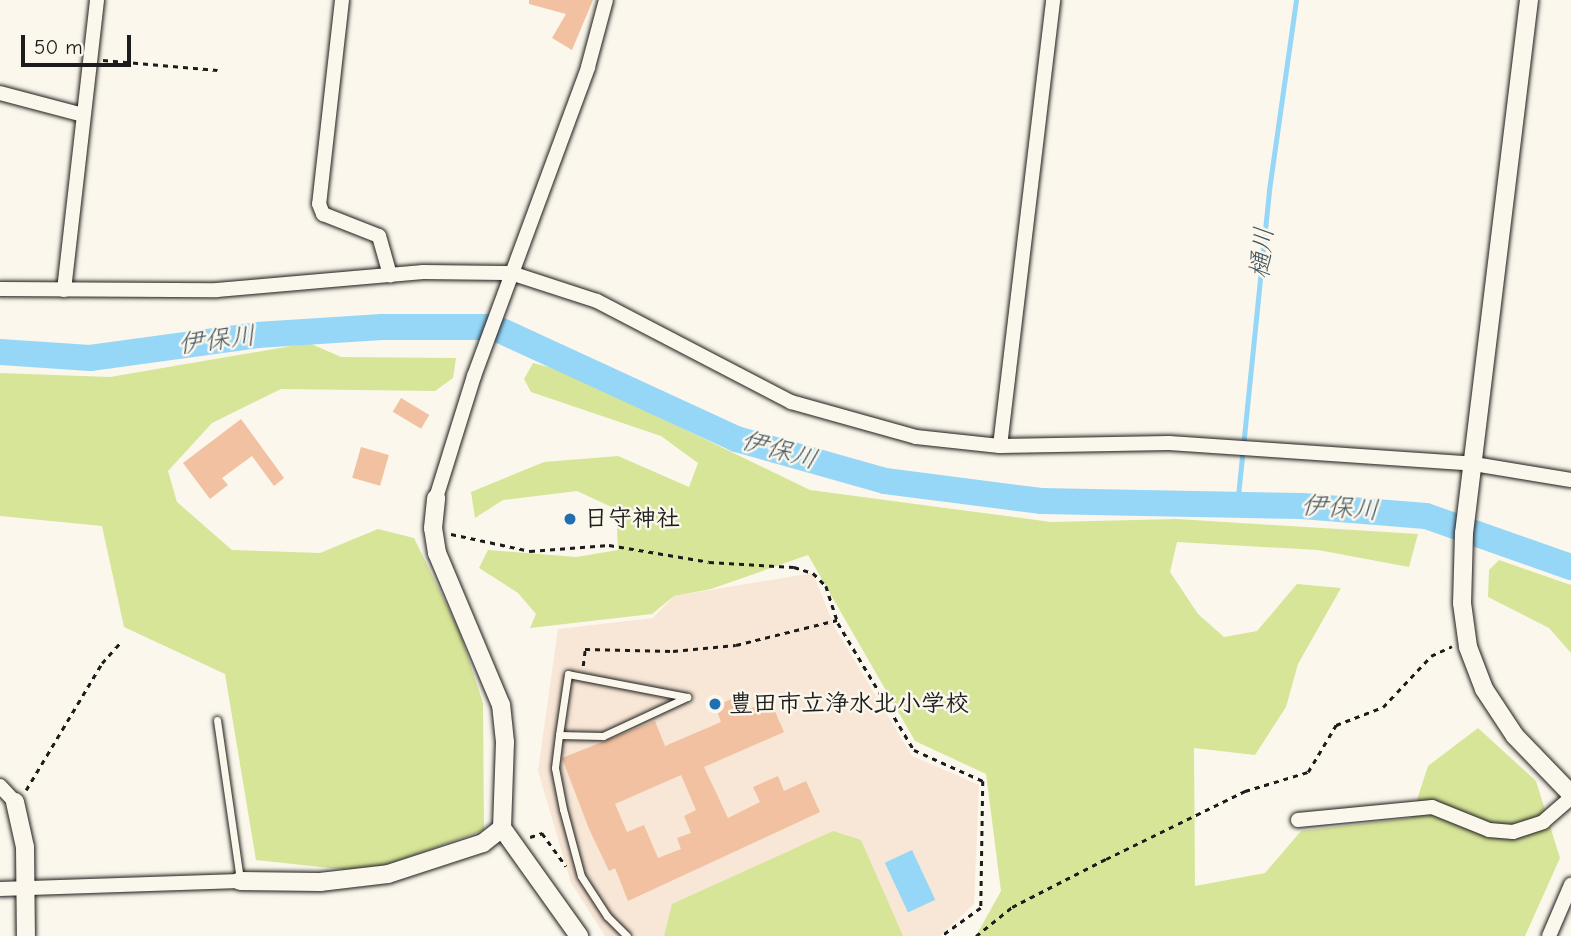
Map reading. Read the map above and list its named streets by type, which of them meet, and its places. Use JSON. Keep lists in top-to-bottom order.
{
  "water": ["樋川", "伊保川"],
  "places": ["日守神社", "豊田市立浄水北小学校"],
  "scale_bar": "50 m"
}
